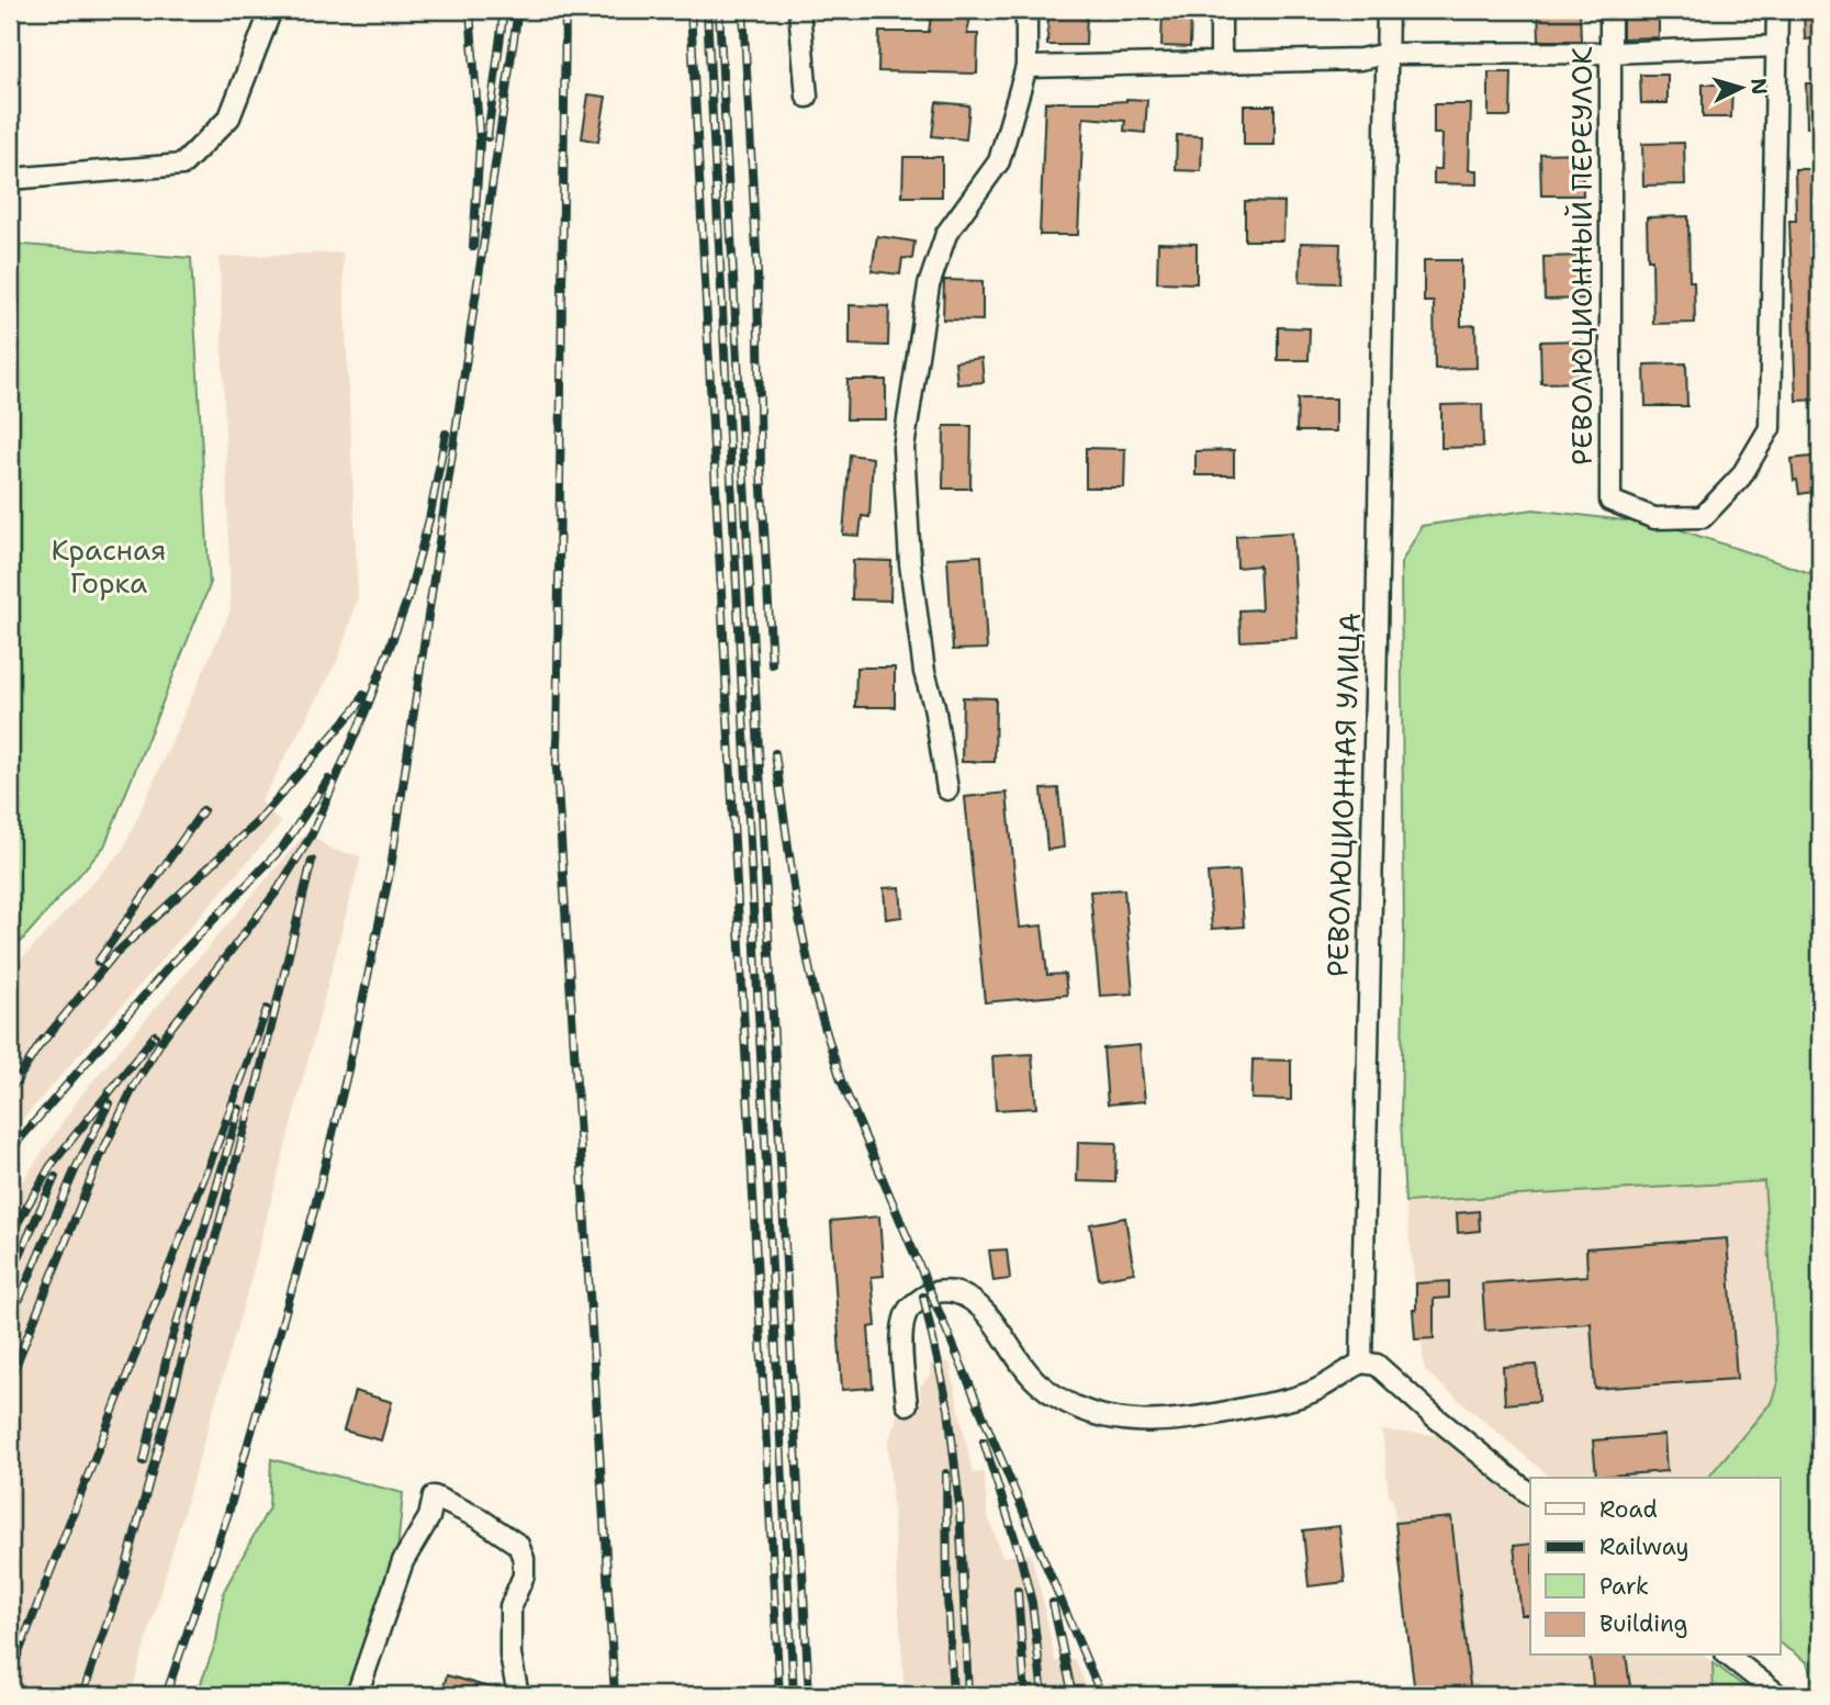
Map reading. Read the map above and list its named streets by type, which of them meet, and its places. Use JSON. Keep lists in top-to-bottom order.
{
  "streets": {
    "street": ["РЕВОЛЮЦИОННЫЙ ПЕРЕУЛОК", "РЕВОЛЮЦИОННАЯ УЛИЦА"]
  },
  "parks": ["Красная Горка"],
  "legend": [
    "Road",
    "Railway",
    "Park",
    "Building"
  ],
  "north": "right"
}
